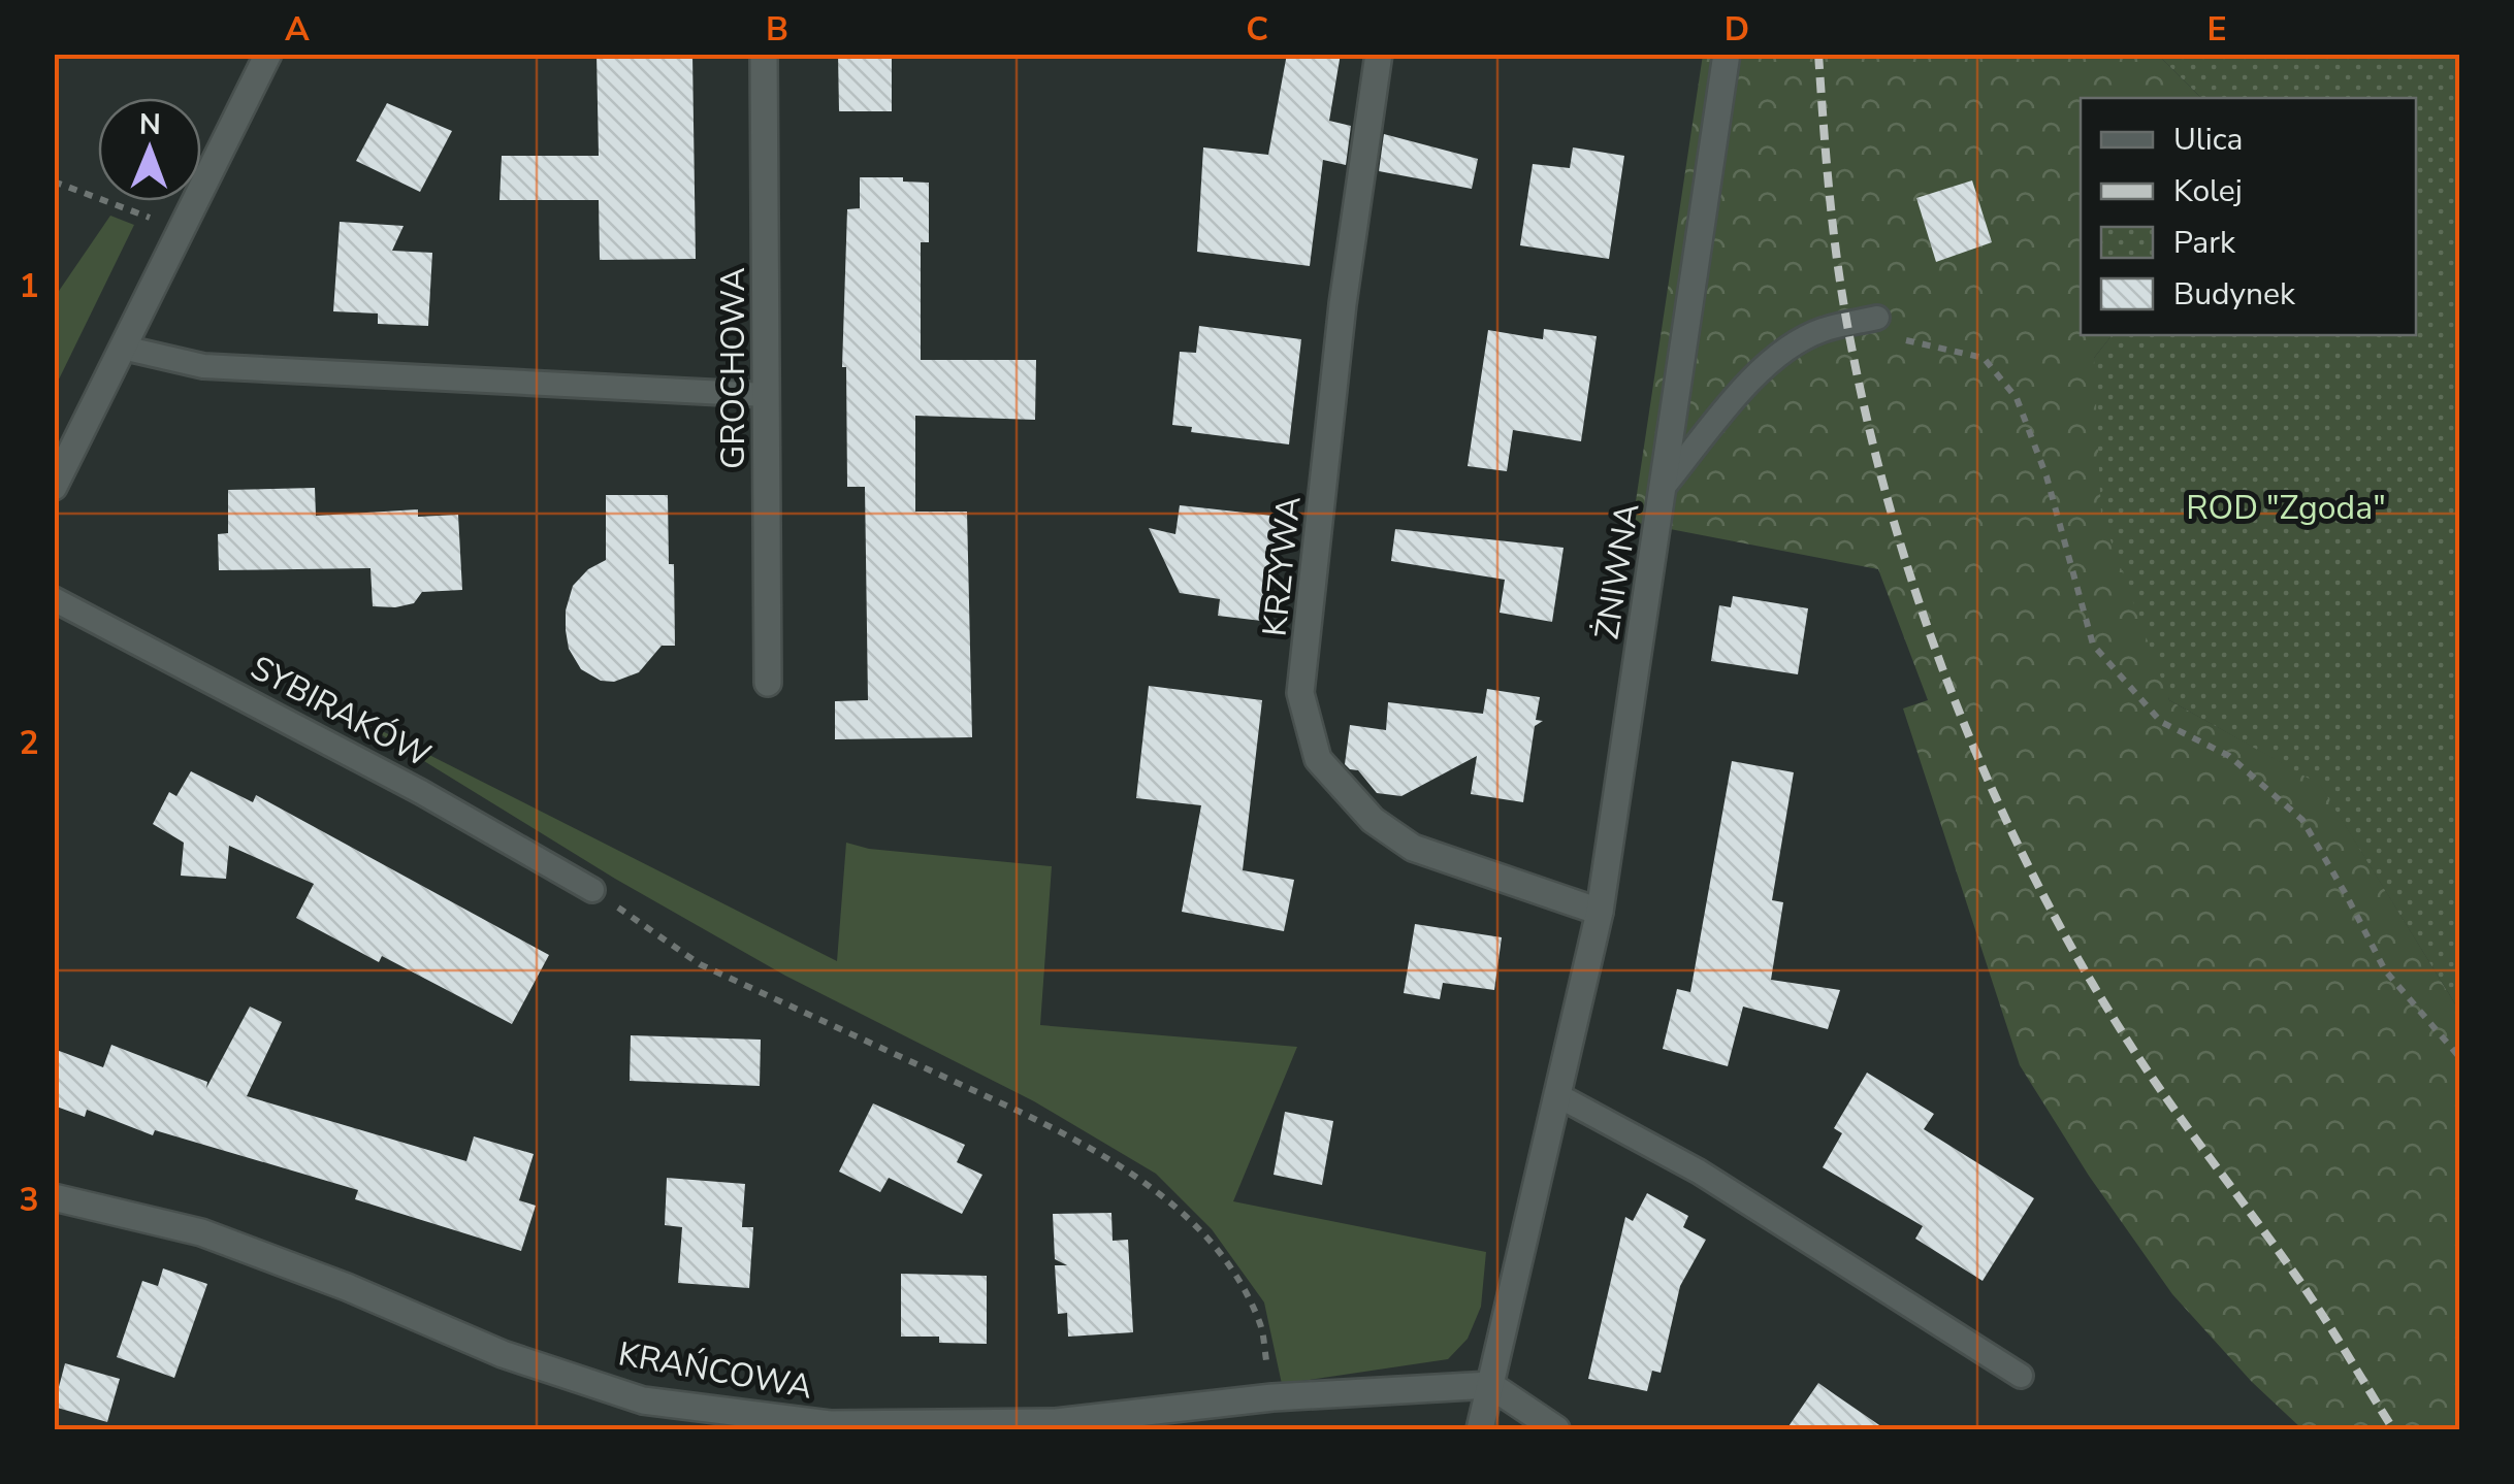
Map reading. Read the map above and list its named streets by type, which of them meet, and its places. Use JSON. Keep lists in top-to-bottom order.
{
  "streets": {
    "street": [
      "GROCHOWA",
      "KRZYWA",
      "ŻNIWNA",
      "KRAŃCOWA"
    ],
    "lane": ["SYBIRAKÓW"]
  },
  "crossings": [
    ["KRZYWA", "ŻNIWNA"],
    ["ŻNIWNA", "KRAŃCOWA"]
  ],
  "parks": ["ROD \"Zgoda\""],
  "legend": [
    "Ulica",
    "Kolej",
    "Park",
    "Budynek"
  ],
  "north": "top",
  "grid": {
    "columns": [
      "A",
      "B",
      "C",
      "D",
      "E"
    ],
    "rows": ["1", "2", "3"]
  }
}
